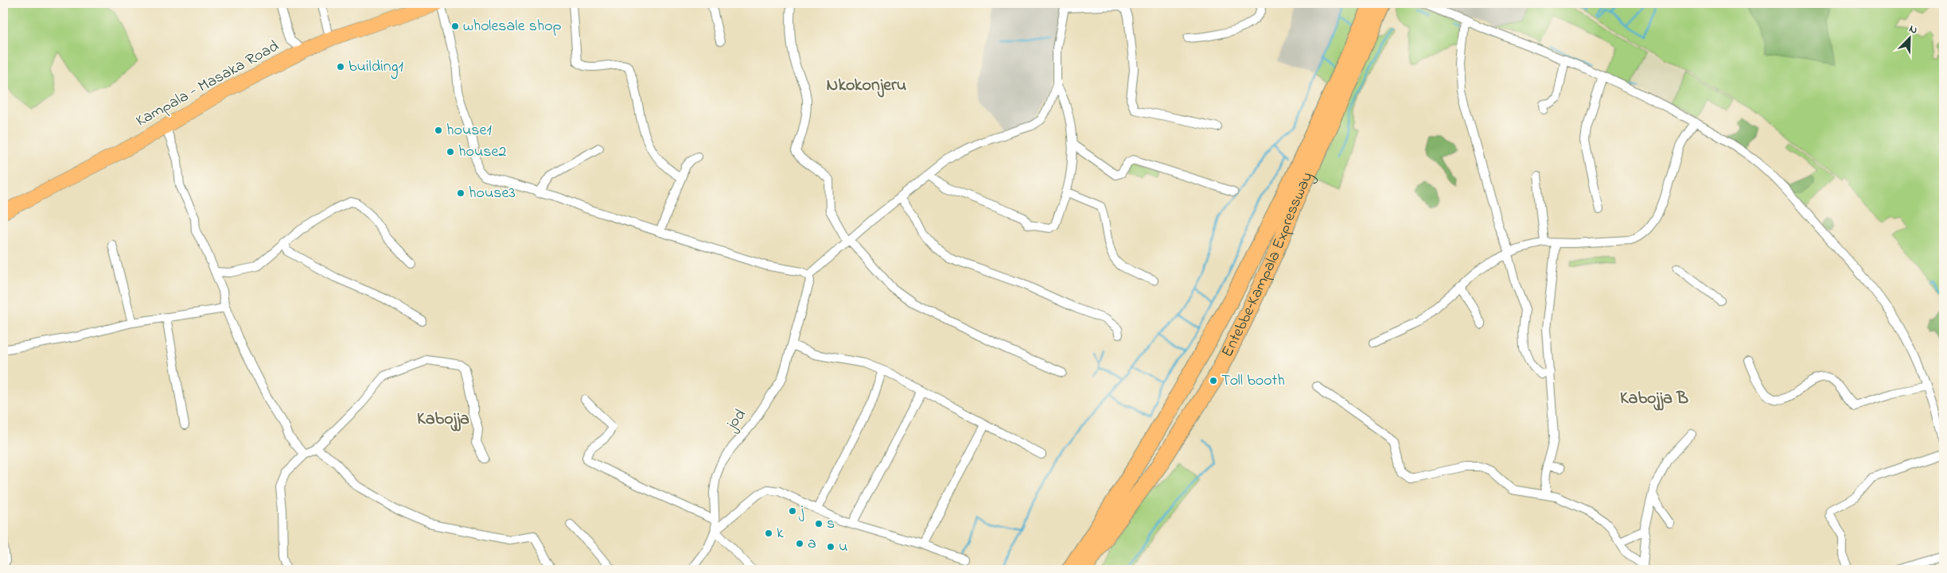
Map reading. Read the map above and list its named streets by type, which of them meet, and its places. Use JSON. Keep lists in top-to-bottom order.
{
  "streets": {
    "highway": ["Kampala - Masaka Road", "Entebbe–Kampala Expressway"],
    "street": ["jod"]
  },
  "districts": ["Nkokonjeru", "Kabojja B", "Kabojja"],
  "places": [
    "wholesale shop",
    "building1",
    "house1",
    "house2",
    "house3",
    "Toll booth",
    "j",
    "s",
    "k",
    "a",
    "u"
  ],
  "north": "top right"
}
